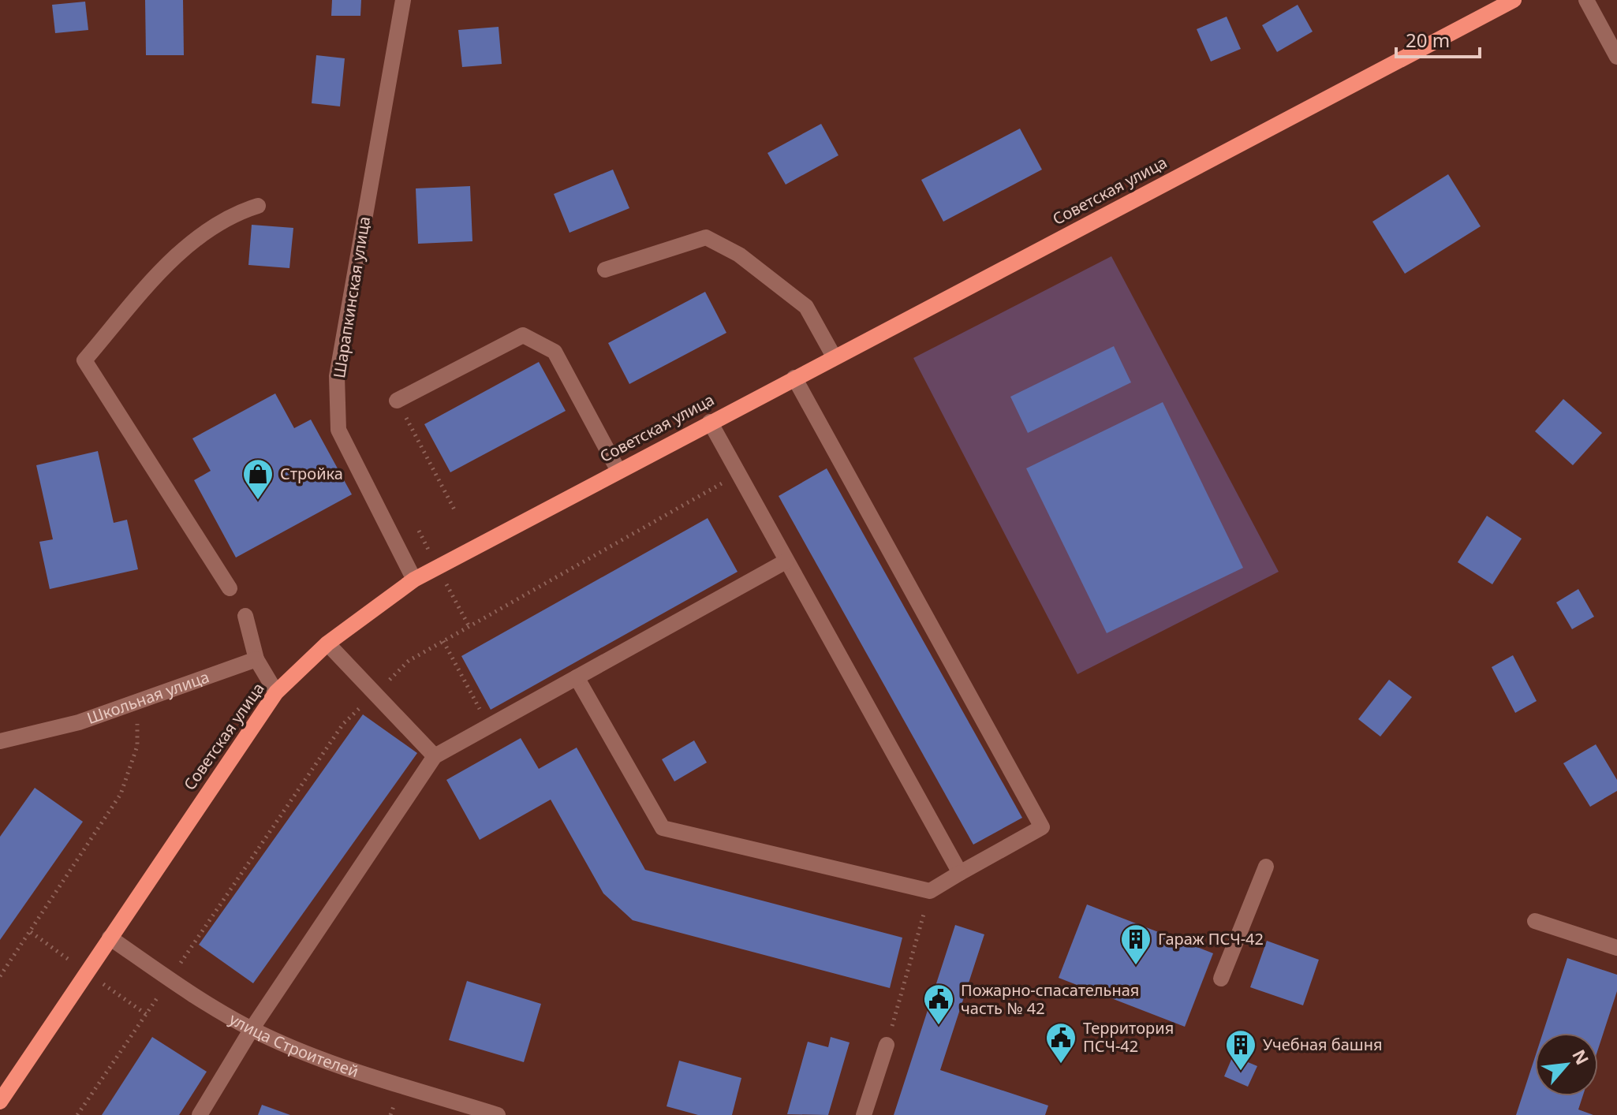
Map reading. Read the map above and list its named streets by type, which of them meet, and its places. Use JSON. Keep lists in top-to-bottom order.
{
  "streets": {
    "main road": ["Советская улица"],
    "street": ["Шарапкинская улица", "Школьная улица", "улица Строителей"]
  },
  "crossings": [
    ["Советская улица", "Шарапкинская улица"],
    ["Советская улица", "улица Строителей"]
  ],
  "places": {
    "shop": ["Стройка"],
    "building": ["Гараж ПСЧ-42", "Учебная башня"],
    "public building": ["Пожарно-спасательная часть № 42", "Территория ПСЧ-42"]
  },
  "scale_bar": "20 m",
  "north": "top right"
}
